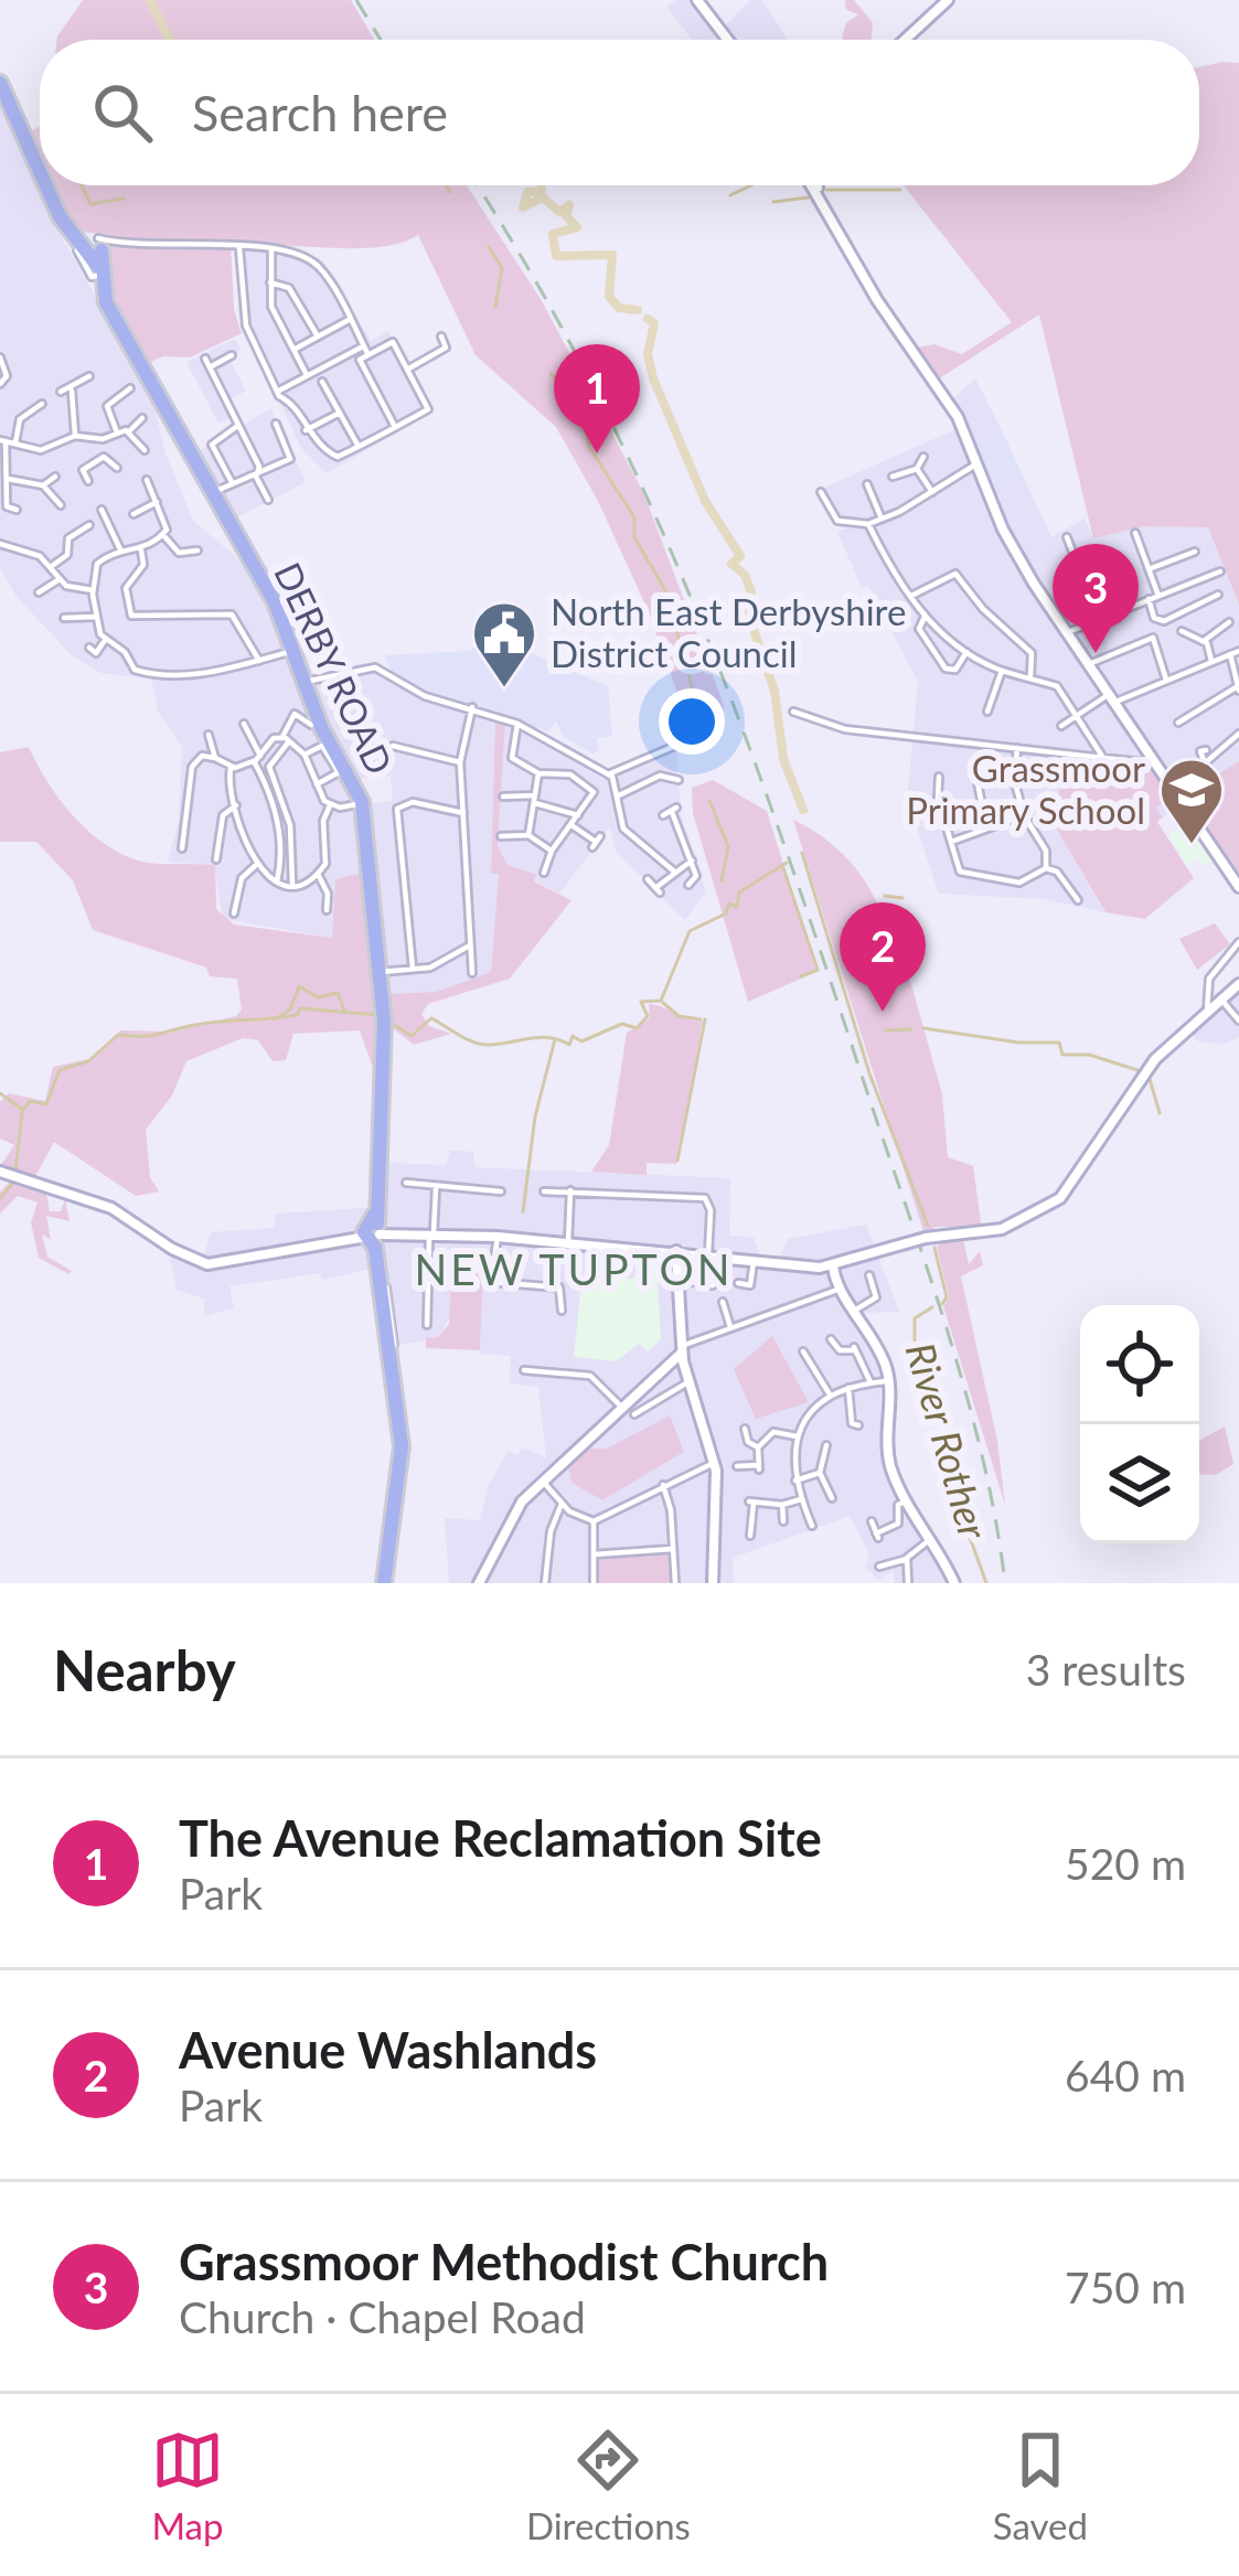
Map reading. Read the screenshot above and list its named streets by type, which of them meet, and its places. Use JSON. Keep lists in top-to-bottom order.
{
  "streets": {
    "highway": ["DERBY ROAD"]
  },
  "districts": ["NEW TUPTON"],
  "water": ["River Rother"],
  "places": {
    "public building": ["North East Derbyshire District Council"],
    "school or university": ["Grassmoor Primary School"]
  },
  "page": {
    "search": "Search here",
    "pins": ["1", "3", "2"],
    "heading": ["Nearby", "3 results"],
    "list": [
      {
        "mark": "1",
        "name": "The Avenue Reclamation Site",
        "note": "Park",
        "value": "520 m"
      },
      {
        "mark": "2",
        "name": "Avenue Washlands",
        "note": "Park",
        "value": "640 m"
      },
      {
        "mark": "3",
        "name": "Grassmoor Methodist Church",
        "note": "Church · Chapel Road",
        "value": "750 m"
      }
    ],
    "nav": ["Map", "Directions", "Saved"]
  }
}
